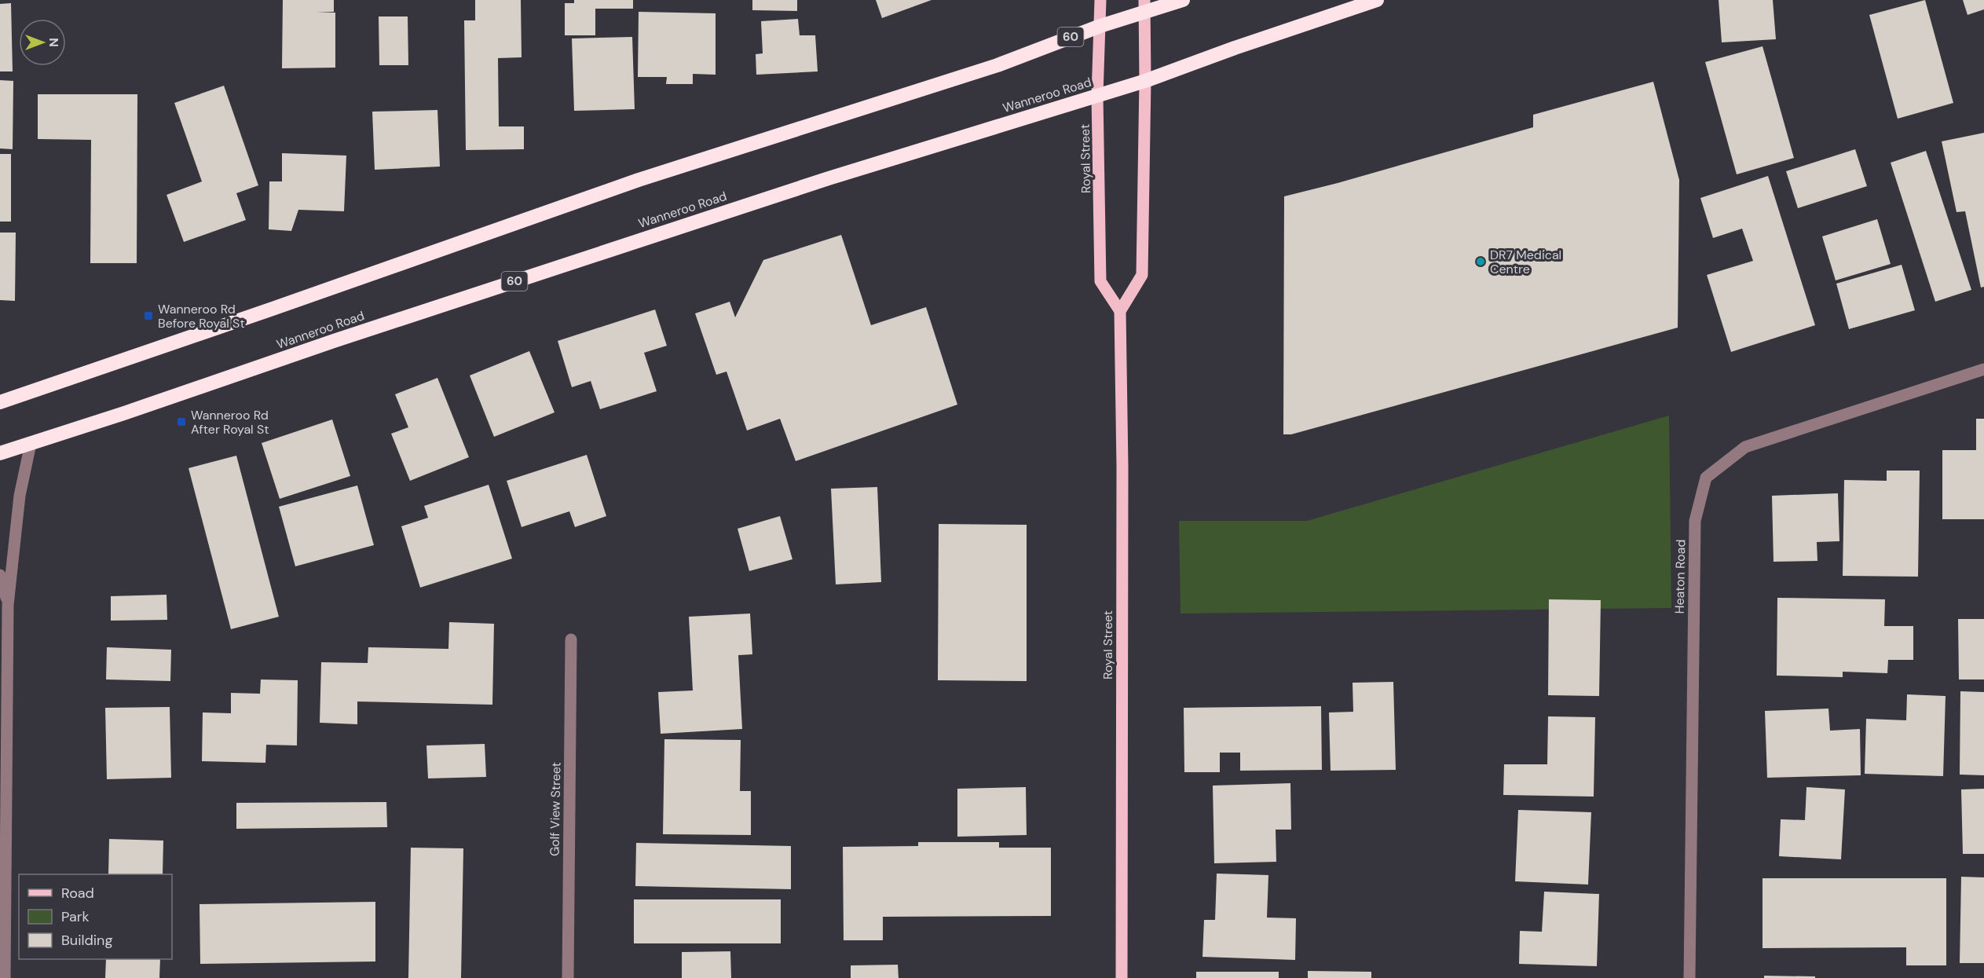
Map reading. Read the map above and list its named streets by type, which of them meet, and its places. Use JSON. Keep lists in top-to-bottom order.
{
  "streets": {
    "highway": ["60", "Wanneroo Road"],
    "main road": ["Royal Street"],
    "street": ["Heaton Road", "Golf View Street"]
  },
  "crossings": [
    ["60", "Royal Street"],
    ["Wanneroo Road", "Royal Street"]
  ],
  "places": {
    "other": ["DR7 Medical Centre"],
    "transit": ["Wanneroo Rd Before Royal St", "Wanneroo Rd After Royal St"]
  },
  "legend": ["Road", "Park", "Building"],
  "north": "right"
}
